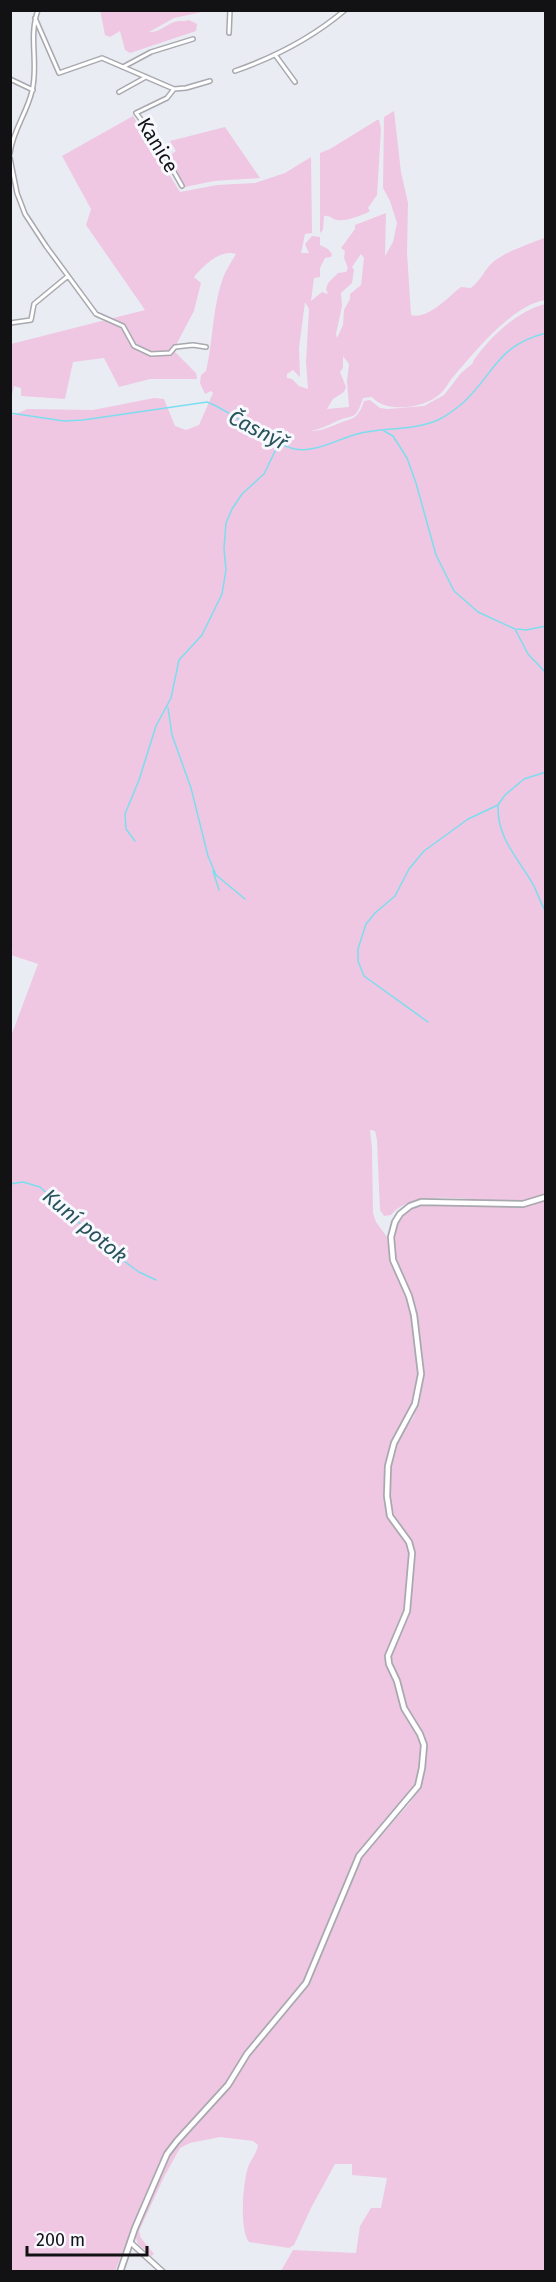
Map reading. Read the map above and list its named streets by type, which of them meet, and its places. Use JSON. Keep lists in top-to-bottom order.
{
  "streets": {
    "street": ["Kanice"]
  },
  "water": ["Časnýř", "Kuní potok"],
  "scale_bar": "200 m"
}
